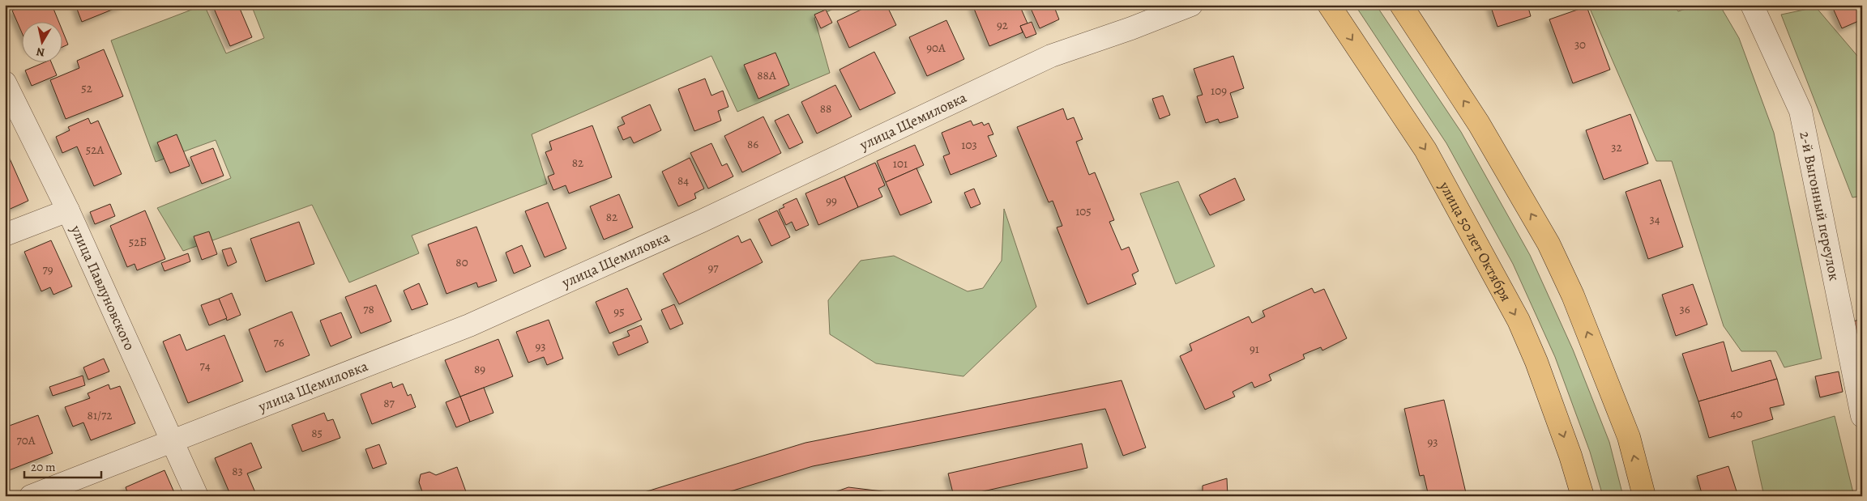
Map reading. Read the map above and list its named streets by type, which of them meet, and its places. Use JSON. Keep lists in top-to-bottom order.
{
  "streets": {
    "main road": ["улица 50 лет Октября"],
    "street": ["улица Щемиловка", "2-й Выгонный переулок", "улица Павлуновского"]
  },
  "crossings": [
    ["улица Щемиловка", "улица Павлуновского"]
  ],
  "house_numbers": [
    "92",
    "30",
    "90А",
    "88А",
    "52",
    "109",
    "88",
    "86",
    "103",
    "32",
    "52А",
    "82",
    "101",
    "84",
    "99",
    "105",
    "82",
    "34",
    "52Б",
    "80",
    "97",
    "79",
    "78",
    "36",
    "95",
    "76",
    "93",
    "91",
    "74",
    "89",
    "87",
    "40",
    "81/72",
    "85",
    "70А",
    "93",
    "83"
  ],
  "scale_bar": "20 m",
  "north": "bottom"
}
